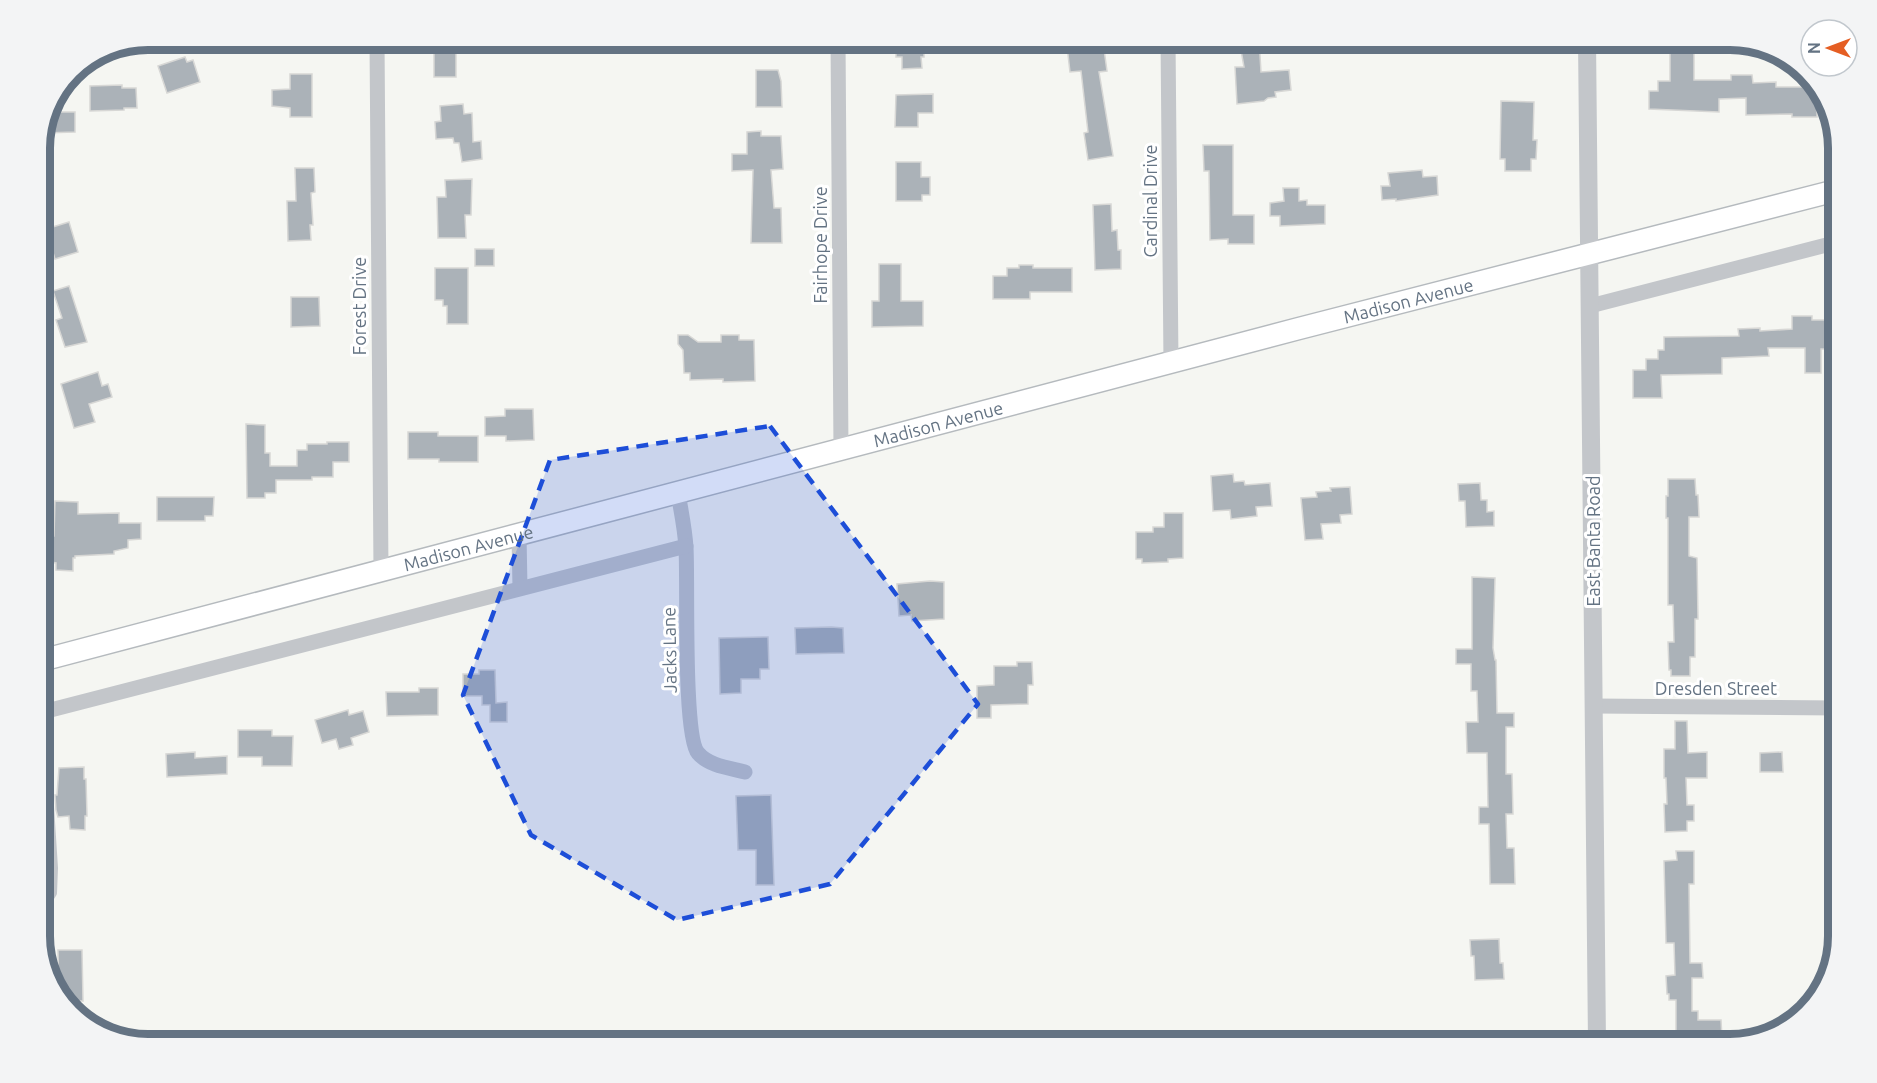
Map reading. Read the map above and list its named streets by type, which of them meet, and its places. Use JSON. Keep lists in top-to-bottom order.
{
  "streets": {
    "main road": ["Madison Avenue"],
    "street": [
      "Cardinal Drive",
      "Fairhope Drive",
      "Forest Drive",
      "East Banta Road",
      "Jacks Lane",
      "Dresden Street"
    ]
  },
  "crossings": [
    ["Cardinal Drive", "Madison Avenue"],
    ["Fairhope Drive", "Madison Avenue"],
    ["Madison Avenue", "Forest Drive"],
    ["Madison Avenue", "East Banta Road"],
    ["Madison Avenue", "Jacks Lane"],
    ["East Banta Road", "Dresden Street"]
  ],
  "north": "left"
}
